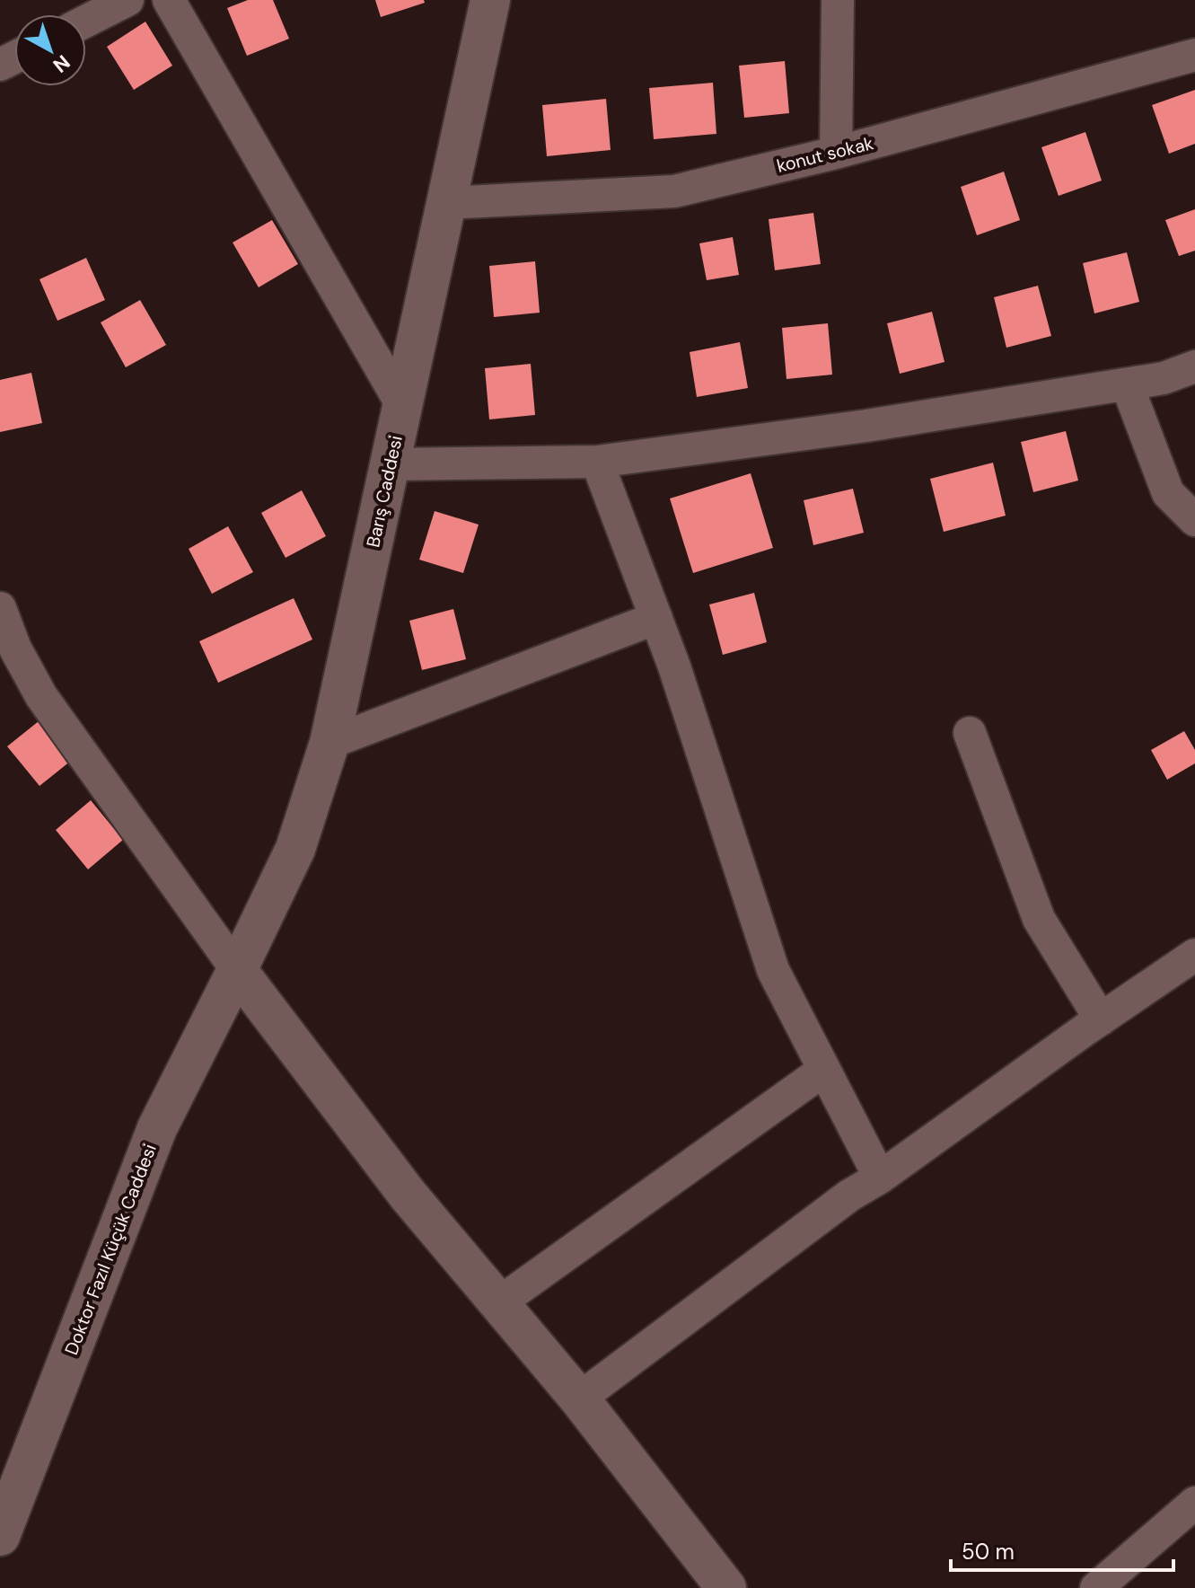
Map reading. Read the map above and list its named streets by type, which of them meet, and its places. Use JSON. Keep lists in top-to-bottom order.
{
  "streets": {
    "street": ["konut sokak", "Barış Caddesi", "Doktor Fazıl Küçük Caddesi"]
  },
  "crossings": [
    ["konut sokak", "Barış Caddesi"],
    ["Barış Caddesi", "Doktor Fazıl Küçük Caddesi"]
  ],
  "scale_bar": "50 m",
  "north": "bottom right"
}
